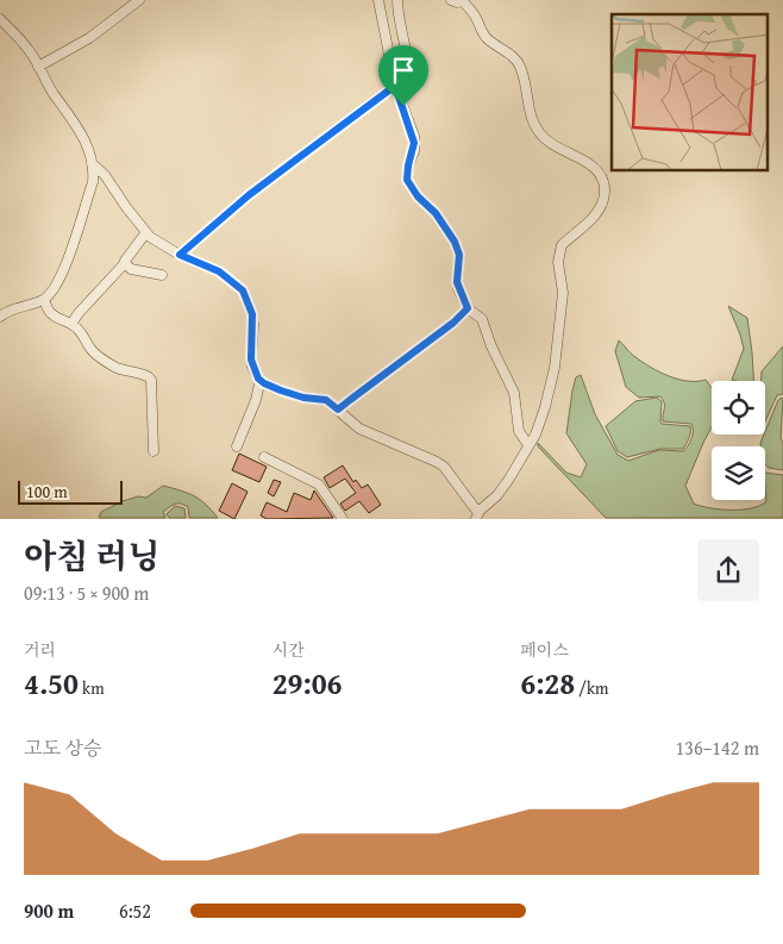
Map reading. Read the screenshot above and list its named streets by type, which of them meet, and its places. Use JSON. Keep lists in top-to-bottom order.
{
  "scale_bar": "100 m",
  "page": {
    "scale": "100 m",
    "heading": ["아침 러닝", "09:13 · 5 × 900 m"],
    "stats": [
      ["거리", "4.50 km"],
      ["시간", "29:06"],
      ["페이스", "6:28 /km"]
    ],
    "chart": ["고도 상승", "136–142 m"],
    "list": [
      {
        "name": "900 m",
        "note": "6:52"
      }
    ]
  }
}
